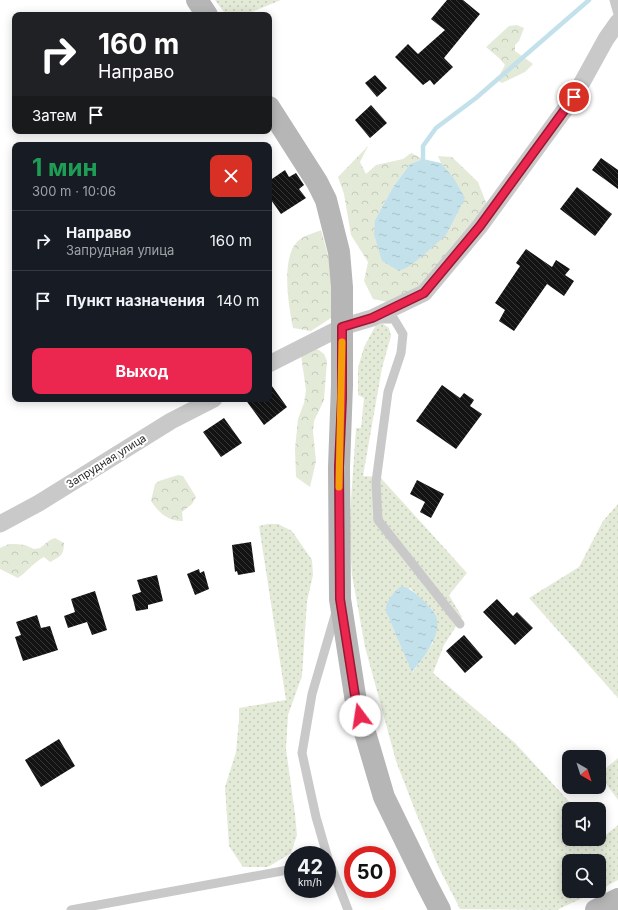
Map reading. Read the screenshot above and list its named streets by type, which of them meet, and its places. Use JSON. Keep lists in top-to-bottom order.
{
  "streets": {
    "street": ["Запрудная улица"]
  },
  "north": "bottom right",
  "page": {
    "turn": ["160 m", "Направо"],
    "then": "Затем",
    "heading": ["1 мин", "300 m · 10:06"],
    "list": [
      {
        "name": "Направо",
        "note": "Запрудная улица",
        "value": "160 m"
      },
      {
        "name": "Пункт назначения",
        "value": "140 m"
      }
    ],
    "buttons": "Выход",
    "speed": "42 km/h",
    "limit": "50"
  }
}
